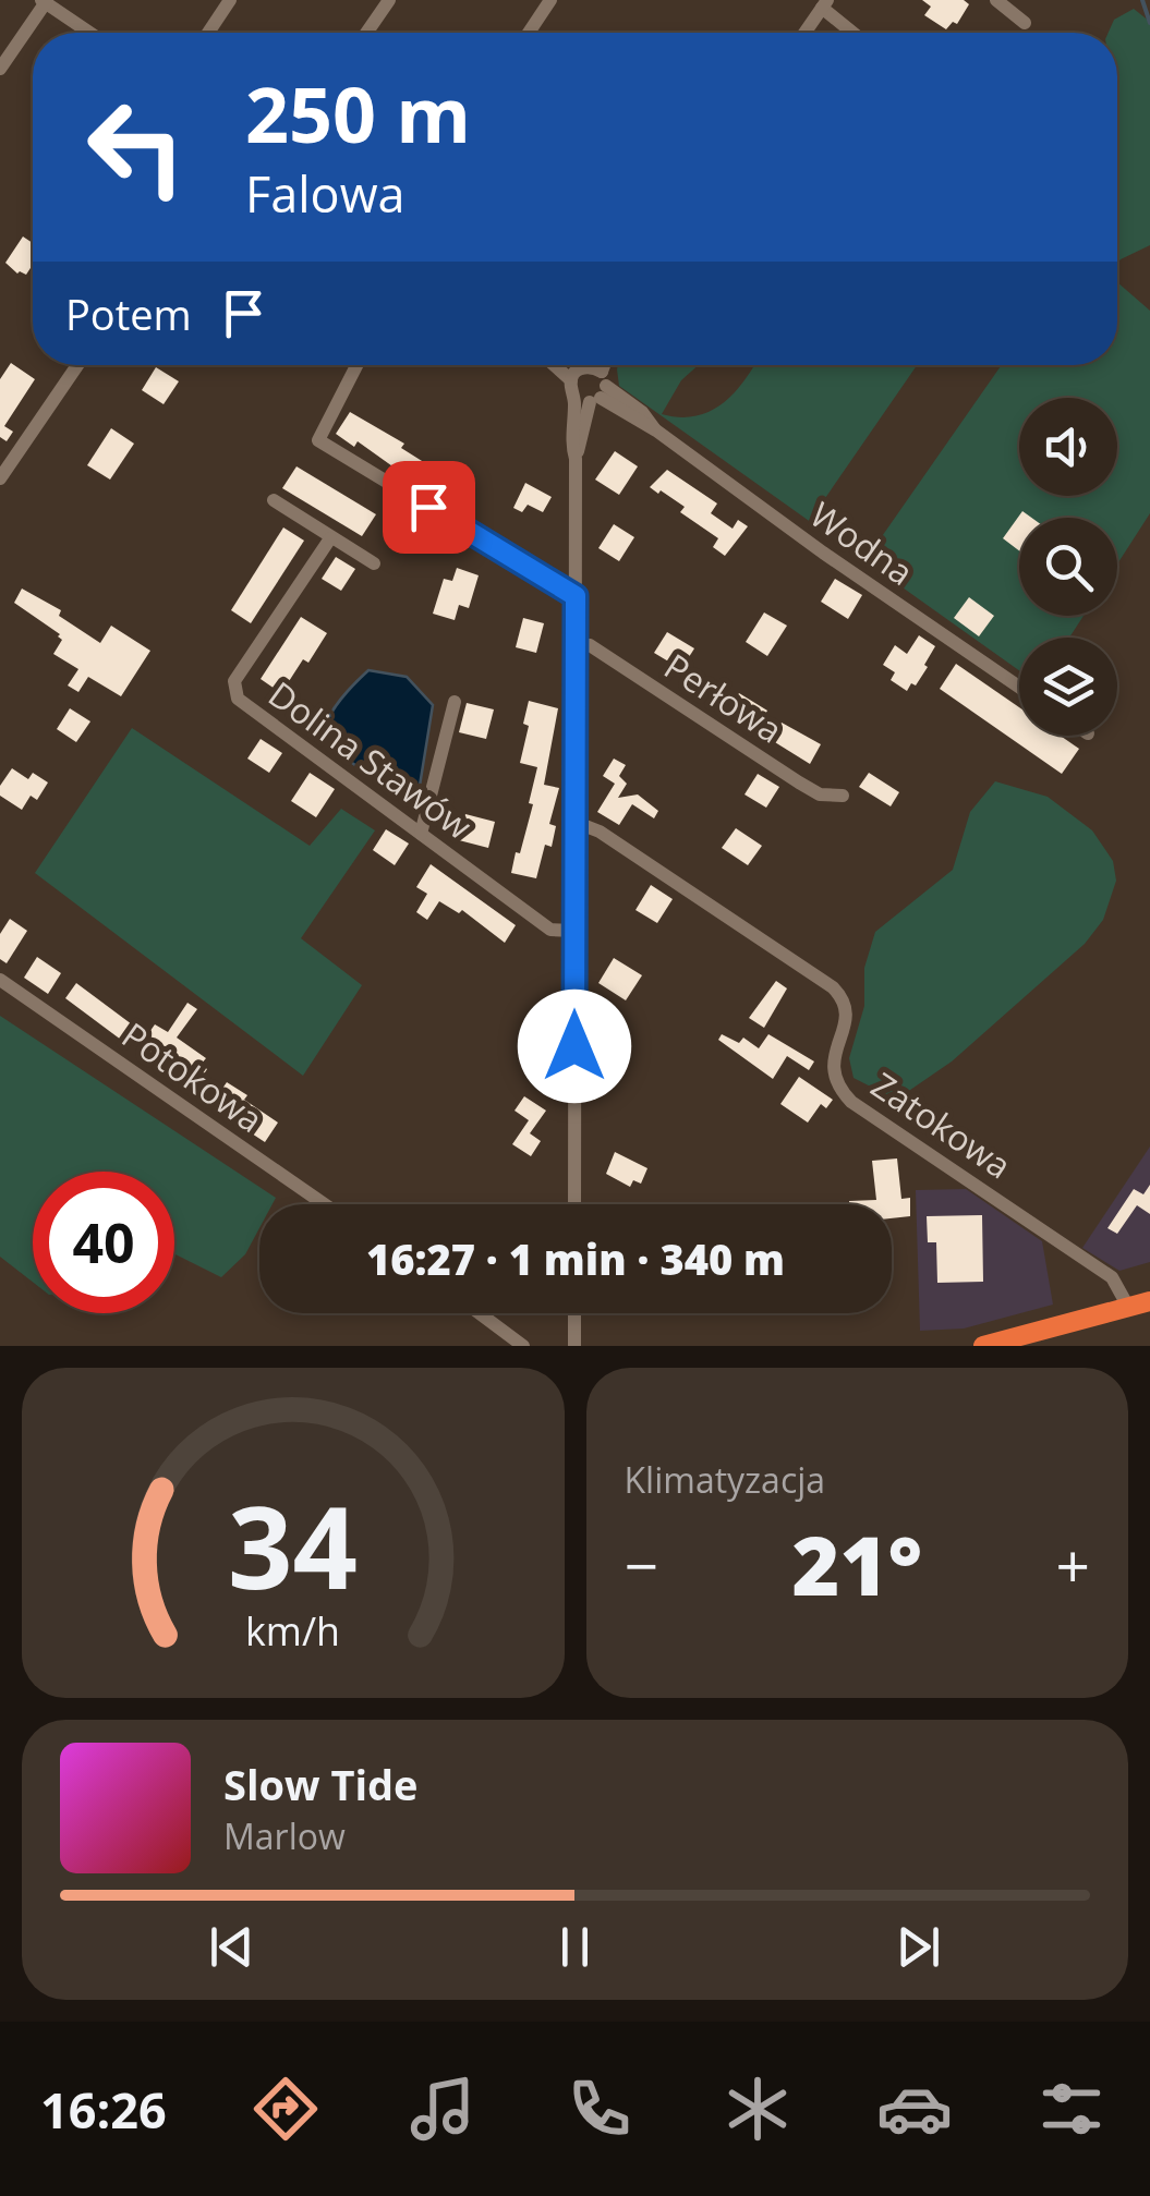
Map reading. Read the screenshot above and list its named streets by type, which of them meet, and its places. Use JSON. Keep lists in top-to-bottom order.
{
  "streets": {
    "street": [
      "Wodna",
      "Perłowa",
      "Dolina Stawów",
      "Potokowa",
      "Zatokowa"
    ]
  },
  "page": {
    "turn": ["250 m", "Falowa"],
    "then": "Potem",
    "limit": "40",
    "trip": "16:27 · 1 min · 340 m",
    "tile": "Klimatyzacja",
    "heat": ["−", "21°", "+"],
    "song": ["Slow Tide", "Marlow"],
    "tabs": "16:26",
    "gauge": ["34", "km/h"]
  }
}
